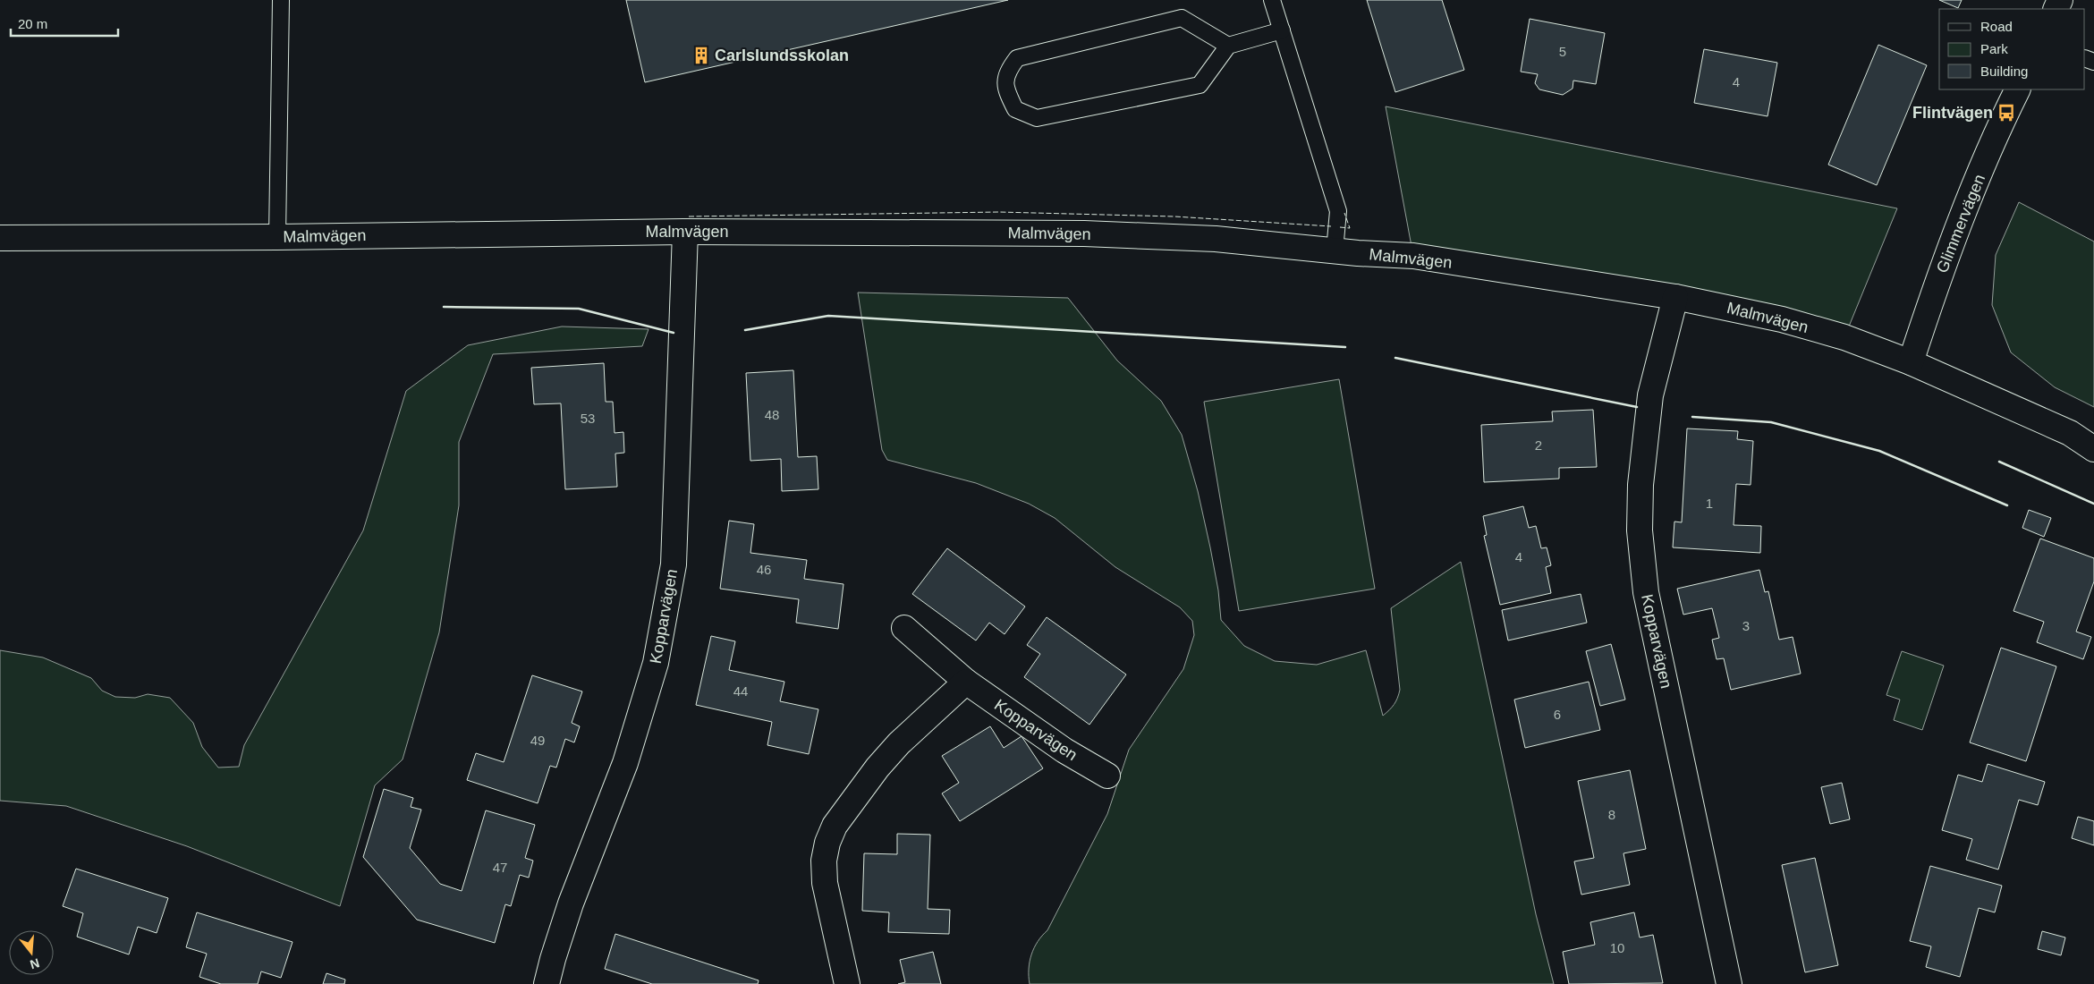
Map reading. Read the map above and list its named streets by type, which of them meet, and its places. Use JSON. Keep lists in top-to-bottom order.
{
  "streets": {
    "street": ["Glimmervägen", "Malmvägen", "Kopparvägen"]
  },
  "crossings": [
    ["Glimmervägen", "Malmvägen"],
    ["Malmvägen", "Kopparvägen"]
  ],
  "places": {
    "building": ["Carlslundsskolan"],
    "bus stop": ["Flintvägen"]
  },
  "house_numbers": [
    "5",
    "4",
    "48",
    "53",
    "2",
    "1",
    "4",
    "46",
    "3",
    "44",
    "6",
    "49",
    "8",
    "47",
    "10"
  ],
  "legend": ["Road", "Park", "Building"],
  "scale_bar": "20 m",
  "north": "bottom"
}
